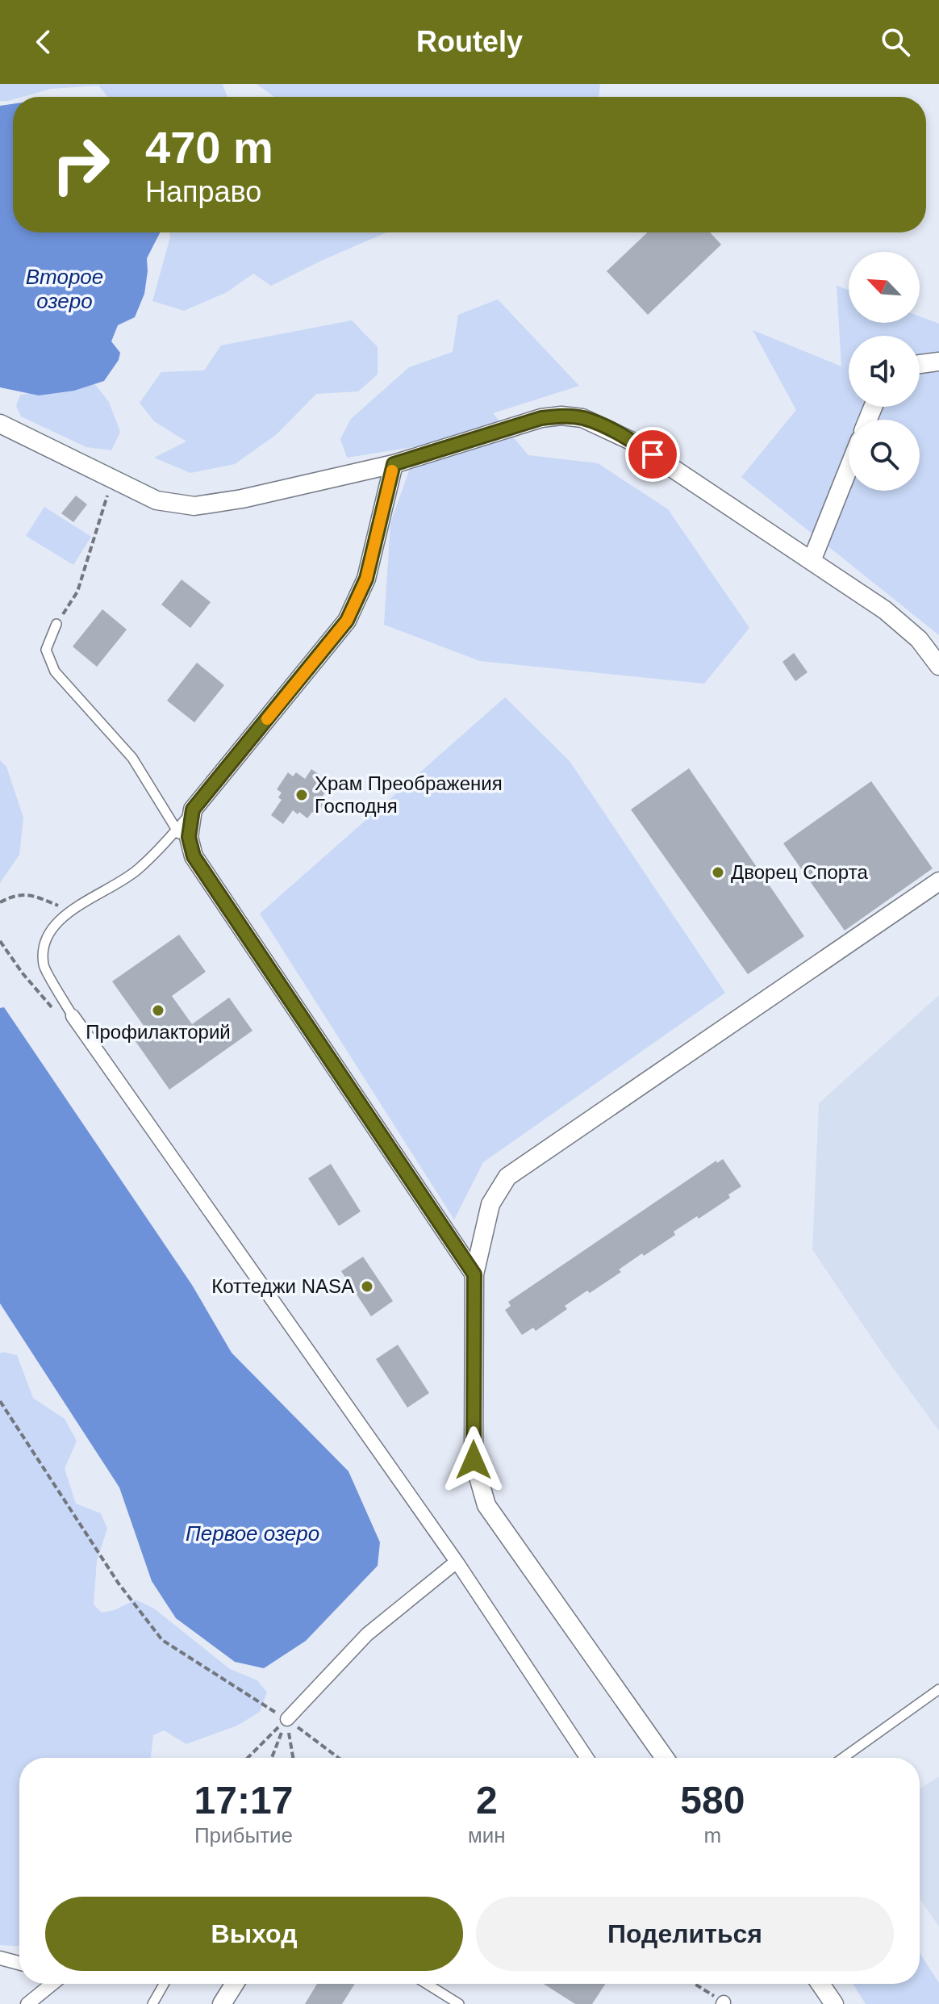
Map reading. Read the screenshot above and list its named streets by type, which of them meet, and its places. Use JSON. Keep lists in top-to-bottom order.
{
  "water": ["Второе озеро", "Первое озеро"],
  "places": [
    "Храм Преображения Господня",
    "Дворец Спорта",
    "Профилакторий",
    "Коттеджи NASA"
  ],
  "north": "top left",
  "page": {
    "header": "Routely",
    "turn": ["470 m", "Направо"],
    "eta": [
      "17:17",
      "Прибытие",
      "2",
      "мин",
      "580",
      "m"
    ],
    "buttons": ["Выход", "Поделиться"]
  }
}
